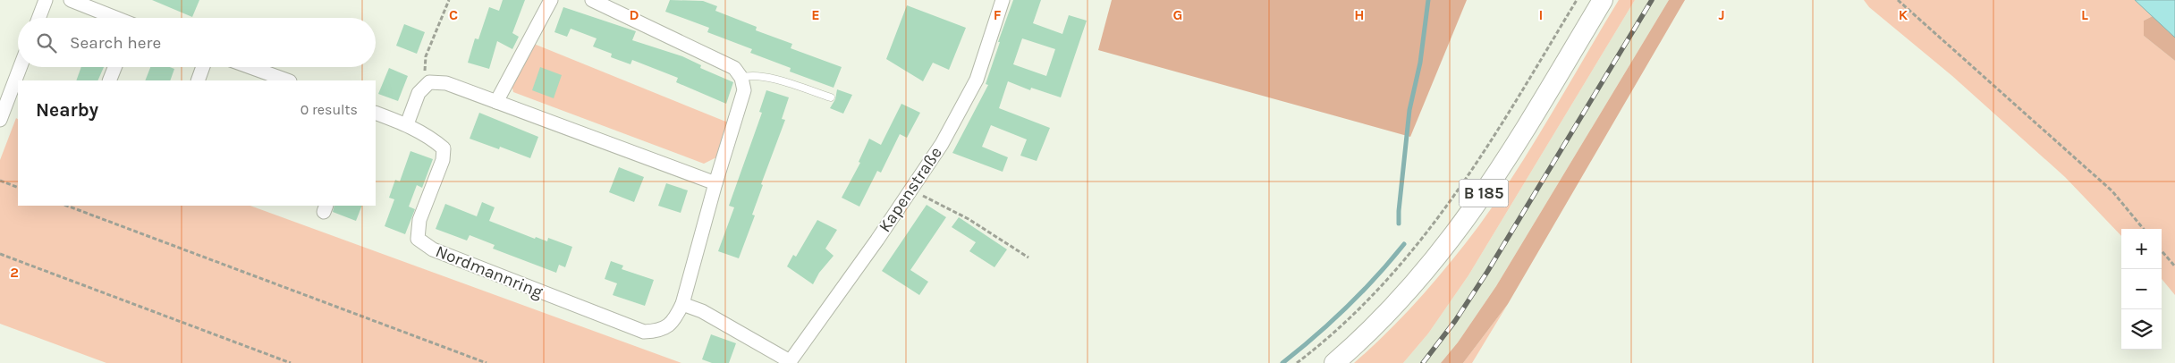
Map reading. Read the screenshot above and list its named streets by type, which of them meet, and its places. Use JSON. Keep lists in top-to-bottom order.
{
  "streets": {
    "main road": ["B 185"],
    "street": ["Kapenstraße", "Nordmannring"]
  },
  "page": {
    "search": "Search here",
    "heading": ["Nearby", "0 results"],
    "map_buttons": ["+", "−"]
  },
  "grid": {
    "columns": [
      "C",
      "D",
      "E",
      "F",
      "G",
      "H",
      "I",
      "J",
      "K",
      "L"
    ],
    "rows": ["2"]
  }
}
